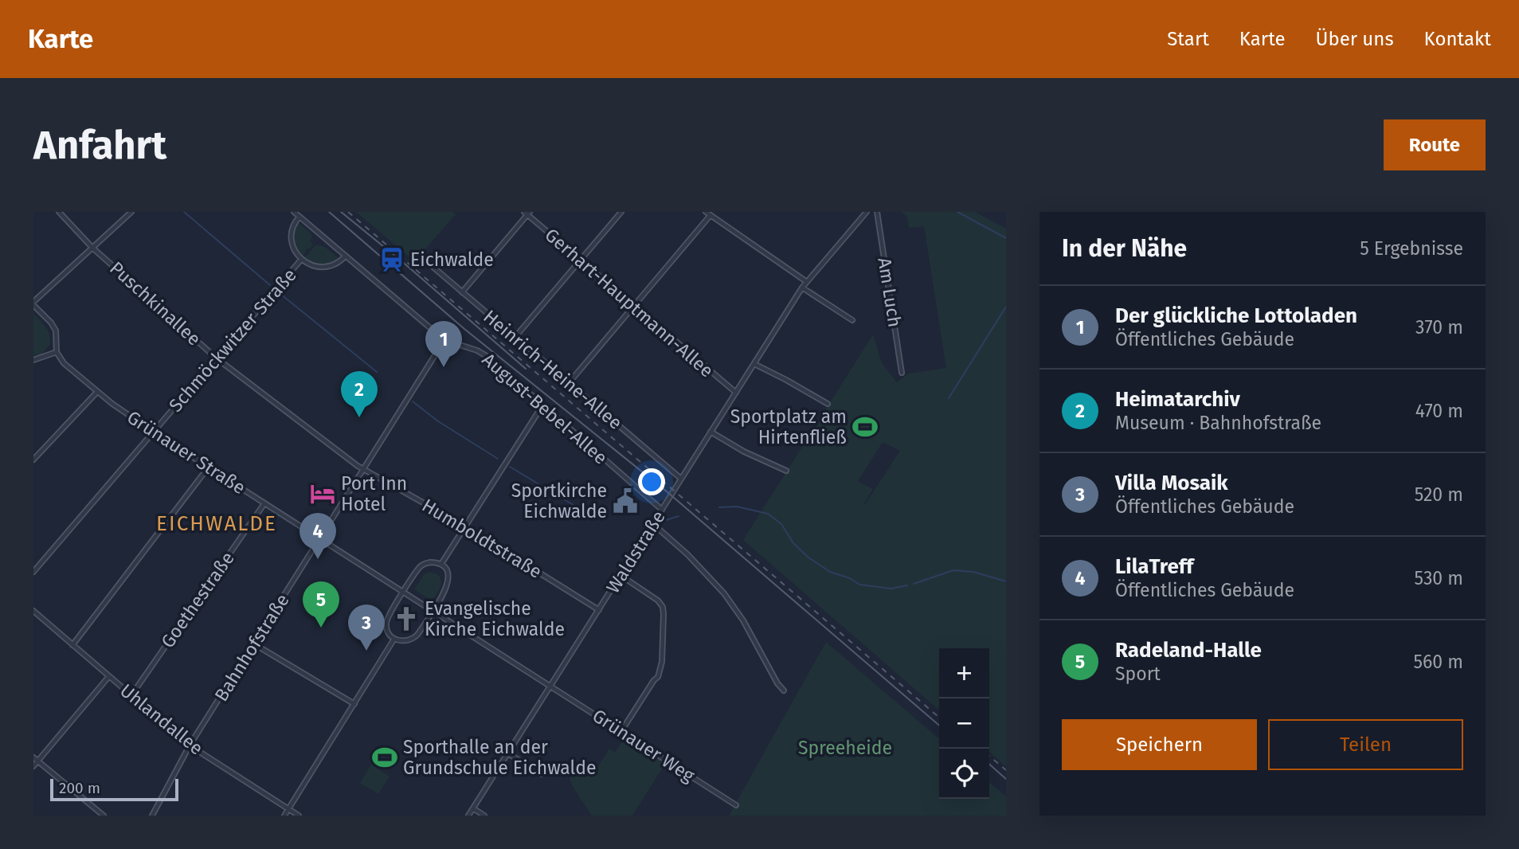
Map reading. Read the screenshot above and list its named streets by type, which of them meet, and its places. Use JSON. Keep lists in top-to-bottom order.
{
  "streets": {
    "street": [
      "Am Luch",
      "Gerhart-Hauptmann-Allee",
      "Puschkinallee",
      "Schmöckwitzer Straße",
      "Heinrich-Heine-Allee",
      "August-Bebel-Allee",
      "Grünauer Straße",
      "Humboldtstraße",
      "Waldstraße",
      "Goethestraße",
      "Bahnhofstraße",
      "Uhlandallee",
      "Grünauer Weg"
    ]
  },
  "crossings": [
    ["Gerhart-Hauptmann-Allee", "Waldstraße"],
    ["Puschkinallee", "Schmöckwitzer Straße"],
    ["Puschkinallee", "Humboldtstraße"],
    ["Puschkinallee", "Bahnhofstraße"],
    ["Schmöckwitzer Straße", "August-Bebel-Allee"],
    ["Schmöckwitzer Straße", "Grünauer Straße"],
    ["Heinrich-Heine-Allee", "Waldstraße"],
    ["August-Bebel-Allee", "Waldstraße"],
    ["August-Bebel-Allee", "Bahnhofstraße"],
    ["Grünauer Straße", "Waldstraße"],
    ["Grünauer Straße", "Goethestraße"],
    ["Grünauer Straße", "Bahnhofstraße"],
    ["Grünauer Straße", "Grünauer Weg"],
    ["Humboldtstraße", "Waldstraße"],
    ["Humboldtstraße", "Bahnhofstraße"],
    ["Waldstraße", "Grünauer Weg"],
    ["Goethestraße", "Uhlandallee"],
    ["Bahnhofstraße", "Uhlandallee"]
  ],
  "districts": ["EICHWALDE"],
  "parks": ["Spreeheide"],
  "places": {
    "station": ["Eichwalde"],
    "sports": ["Sportplatz am Hirtenfließ", "Sporthalle an der Grundschule Eichwalde"],
    "hotel": ["Port Inn Hotel"],
    "public building": ["Sportkirche Eichwalde"],
    "church": ["Evangelische Kirche Eichwalde"]
  },
  "scale_bar": "200 m",
  "page": {
    "header": "Karte",
    "nav": [
      "Start",
      "Karte",
      "Über uns",
      "Kontakt"
    ],
    "buttons": [
      "Route",
      ["Speichern", "Teilen"]
    ],
    "title": "Anfahrt",
    "heading": ["In der Nähe", "5 Ergebnisse"],
    "list": [
      {
        "mark": "1",
        "name": "Der glückliche Lottoladen",
        "note": "Öffentliches Gebäude",
        "value": "370 m"
      },
      {
        "mark": "2",
        "name": "Heimatarchiv",
        "note": "Museum · Bahnhofstraße",
        "value": "470 m"
      },
      {
        "mark": "3",
        "name": "Villa Mosaik",
        "note": "Öffentliches Gebäude",
        "value": "520 m"
      },
      {
        "mark": "4",
        "name": "LilaTreff",
        "note": "Öffentliches Gebäude",
        "value": "530 m"
      },
      {
        "mark": "5",
        "name": "Radeland-Halle",
        "note": "Sport",
        "value": "560 m"
      }
    ],
    "pins": [
      "1",
      "2",
      "4",
      "5",
      "3"
    ],
    "map_buttons": ["+", "−"],
    "scale": "200 m"
  }
}
